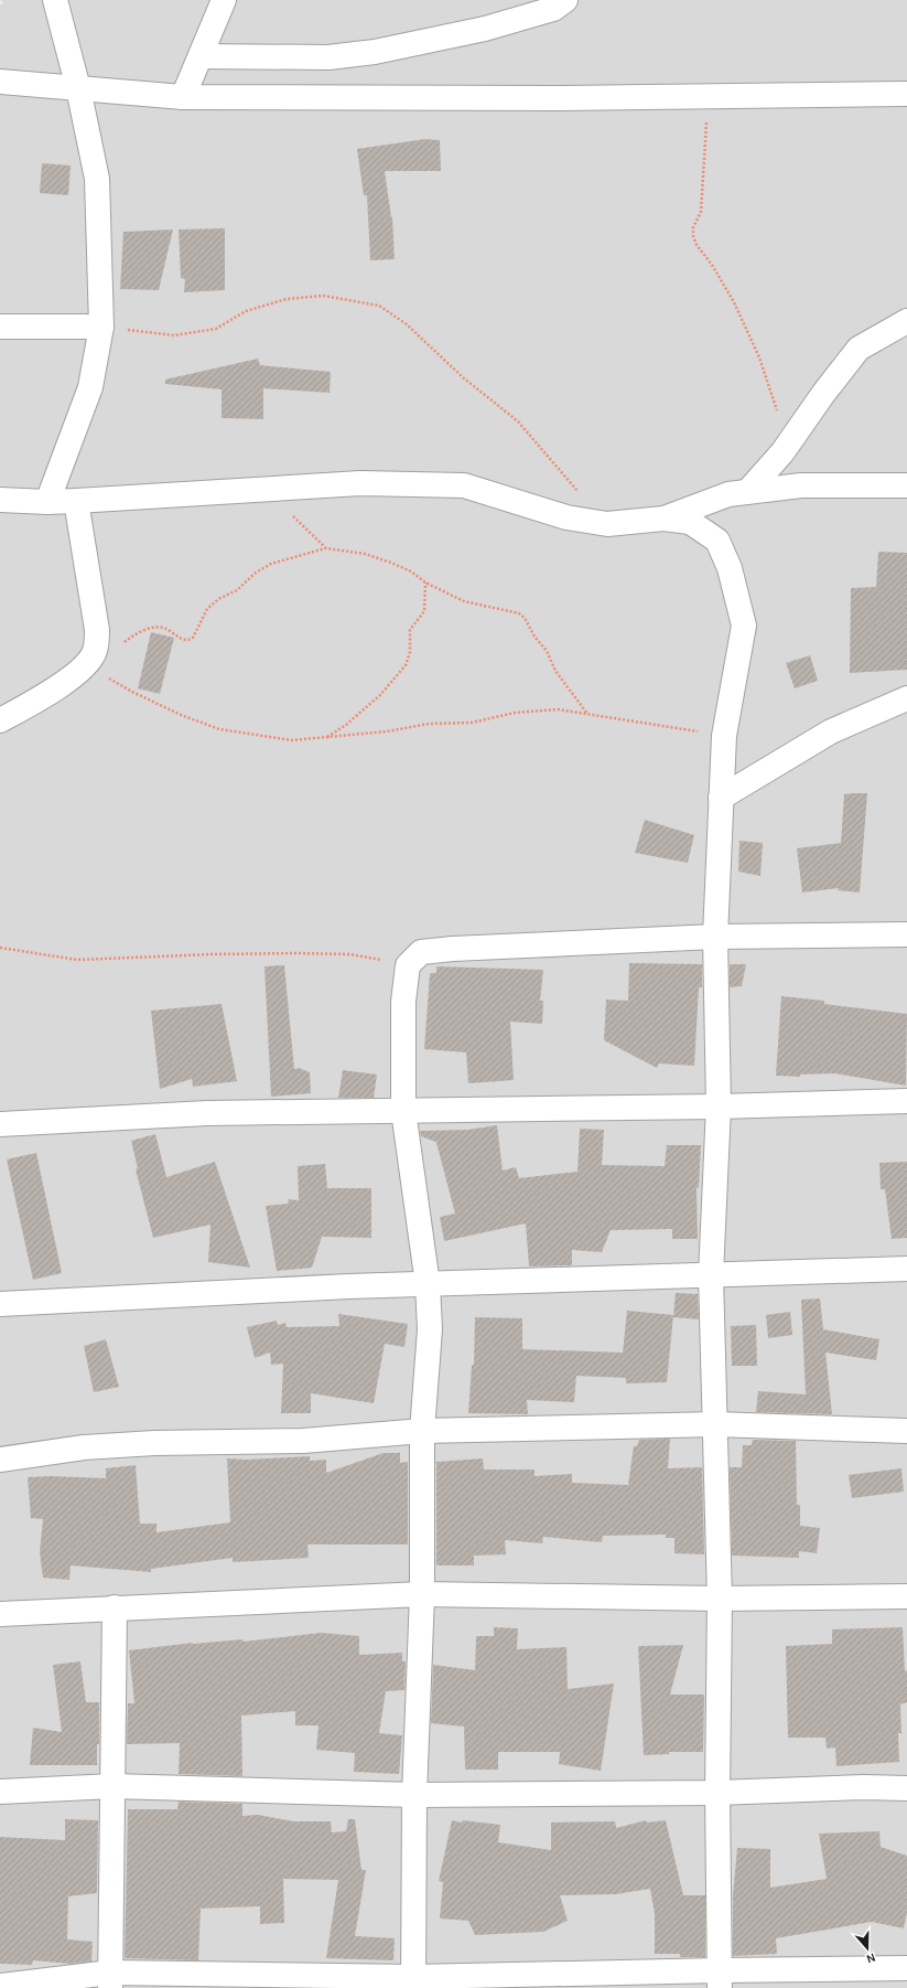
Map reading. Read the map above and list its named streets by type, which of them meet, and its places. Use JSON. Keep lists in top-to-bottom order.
{
  "north": "bottom"
}
